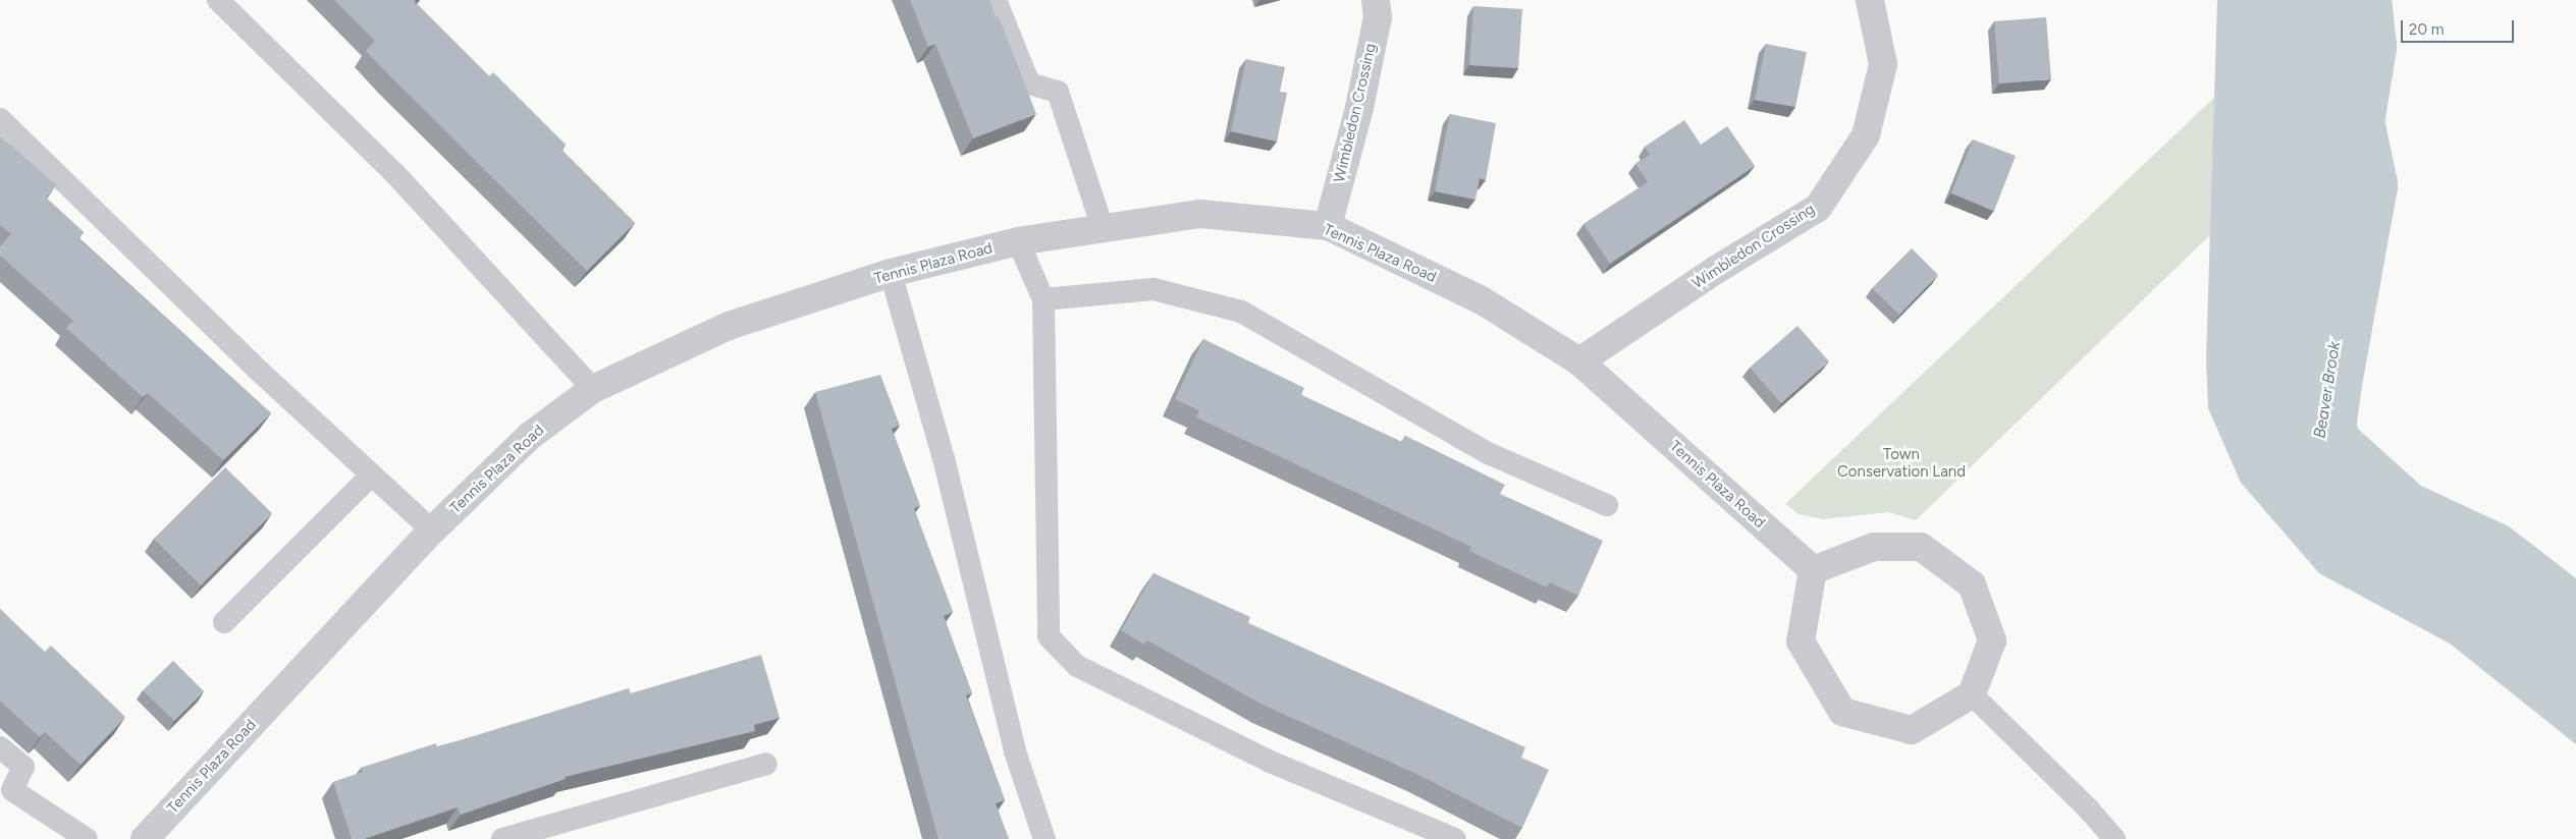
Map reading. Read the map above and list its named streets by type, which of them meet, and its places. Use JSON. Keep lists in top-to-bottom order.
{
  "streets": {
    "street": ["Wimbledon Crossing", "Tennis Plaza Road"]
  },
  "crossings": [
    ["Wimbledon Crossing", "Tennis Plaza Road"]
  ],
  "water": ["Beaver Brook"],
  "parks": ["Town Conservation Land"],
  "scale_bar": "20 m"
}
